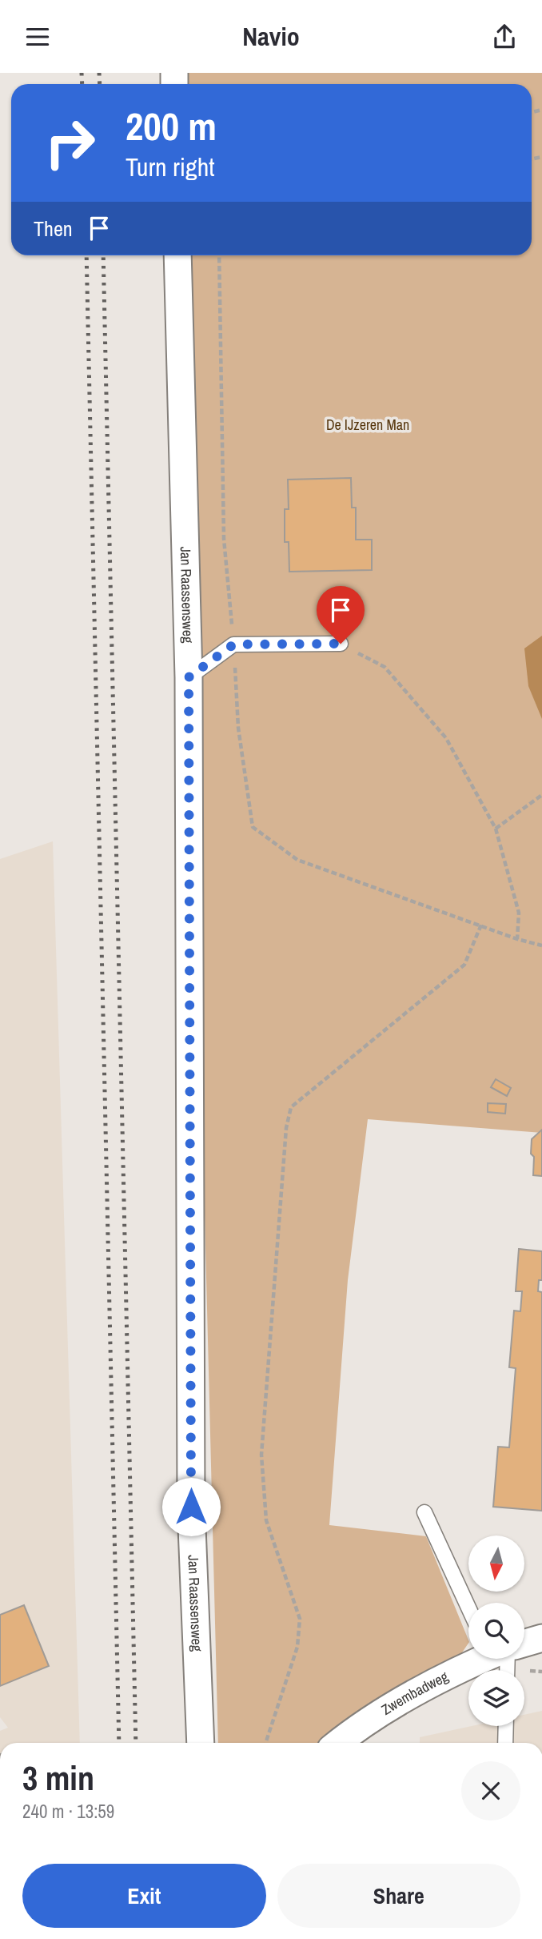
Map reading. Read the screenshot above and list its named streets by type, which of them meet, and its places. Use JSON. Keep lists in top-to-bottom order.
{
  "streets": {
    "street": ["Jan Raassensweg", "Zwembadweg"]
  },
  "parks": ["De IJzeren Man"],
  "north": "bottom",
  "page": {
    "header": "Navio",
    "turn": ["200 m", "Turn right"],
    "then": "Then",
    "heading": ["3 min", "240 m · 13:59"],
    "buttons": ["Exit", "Share"]
  }
}
